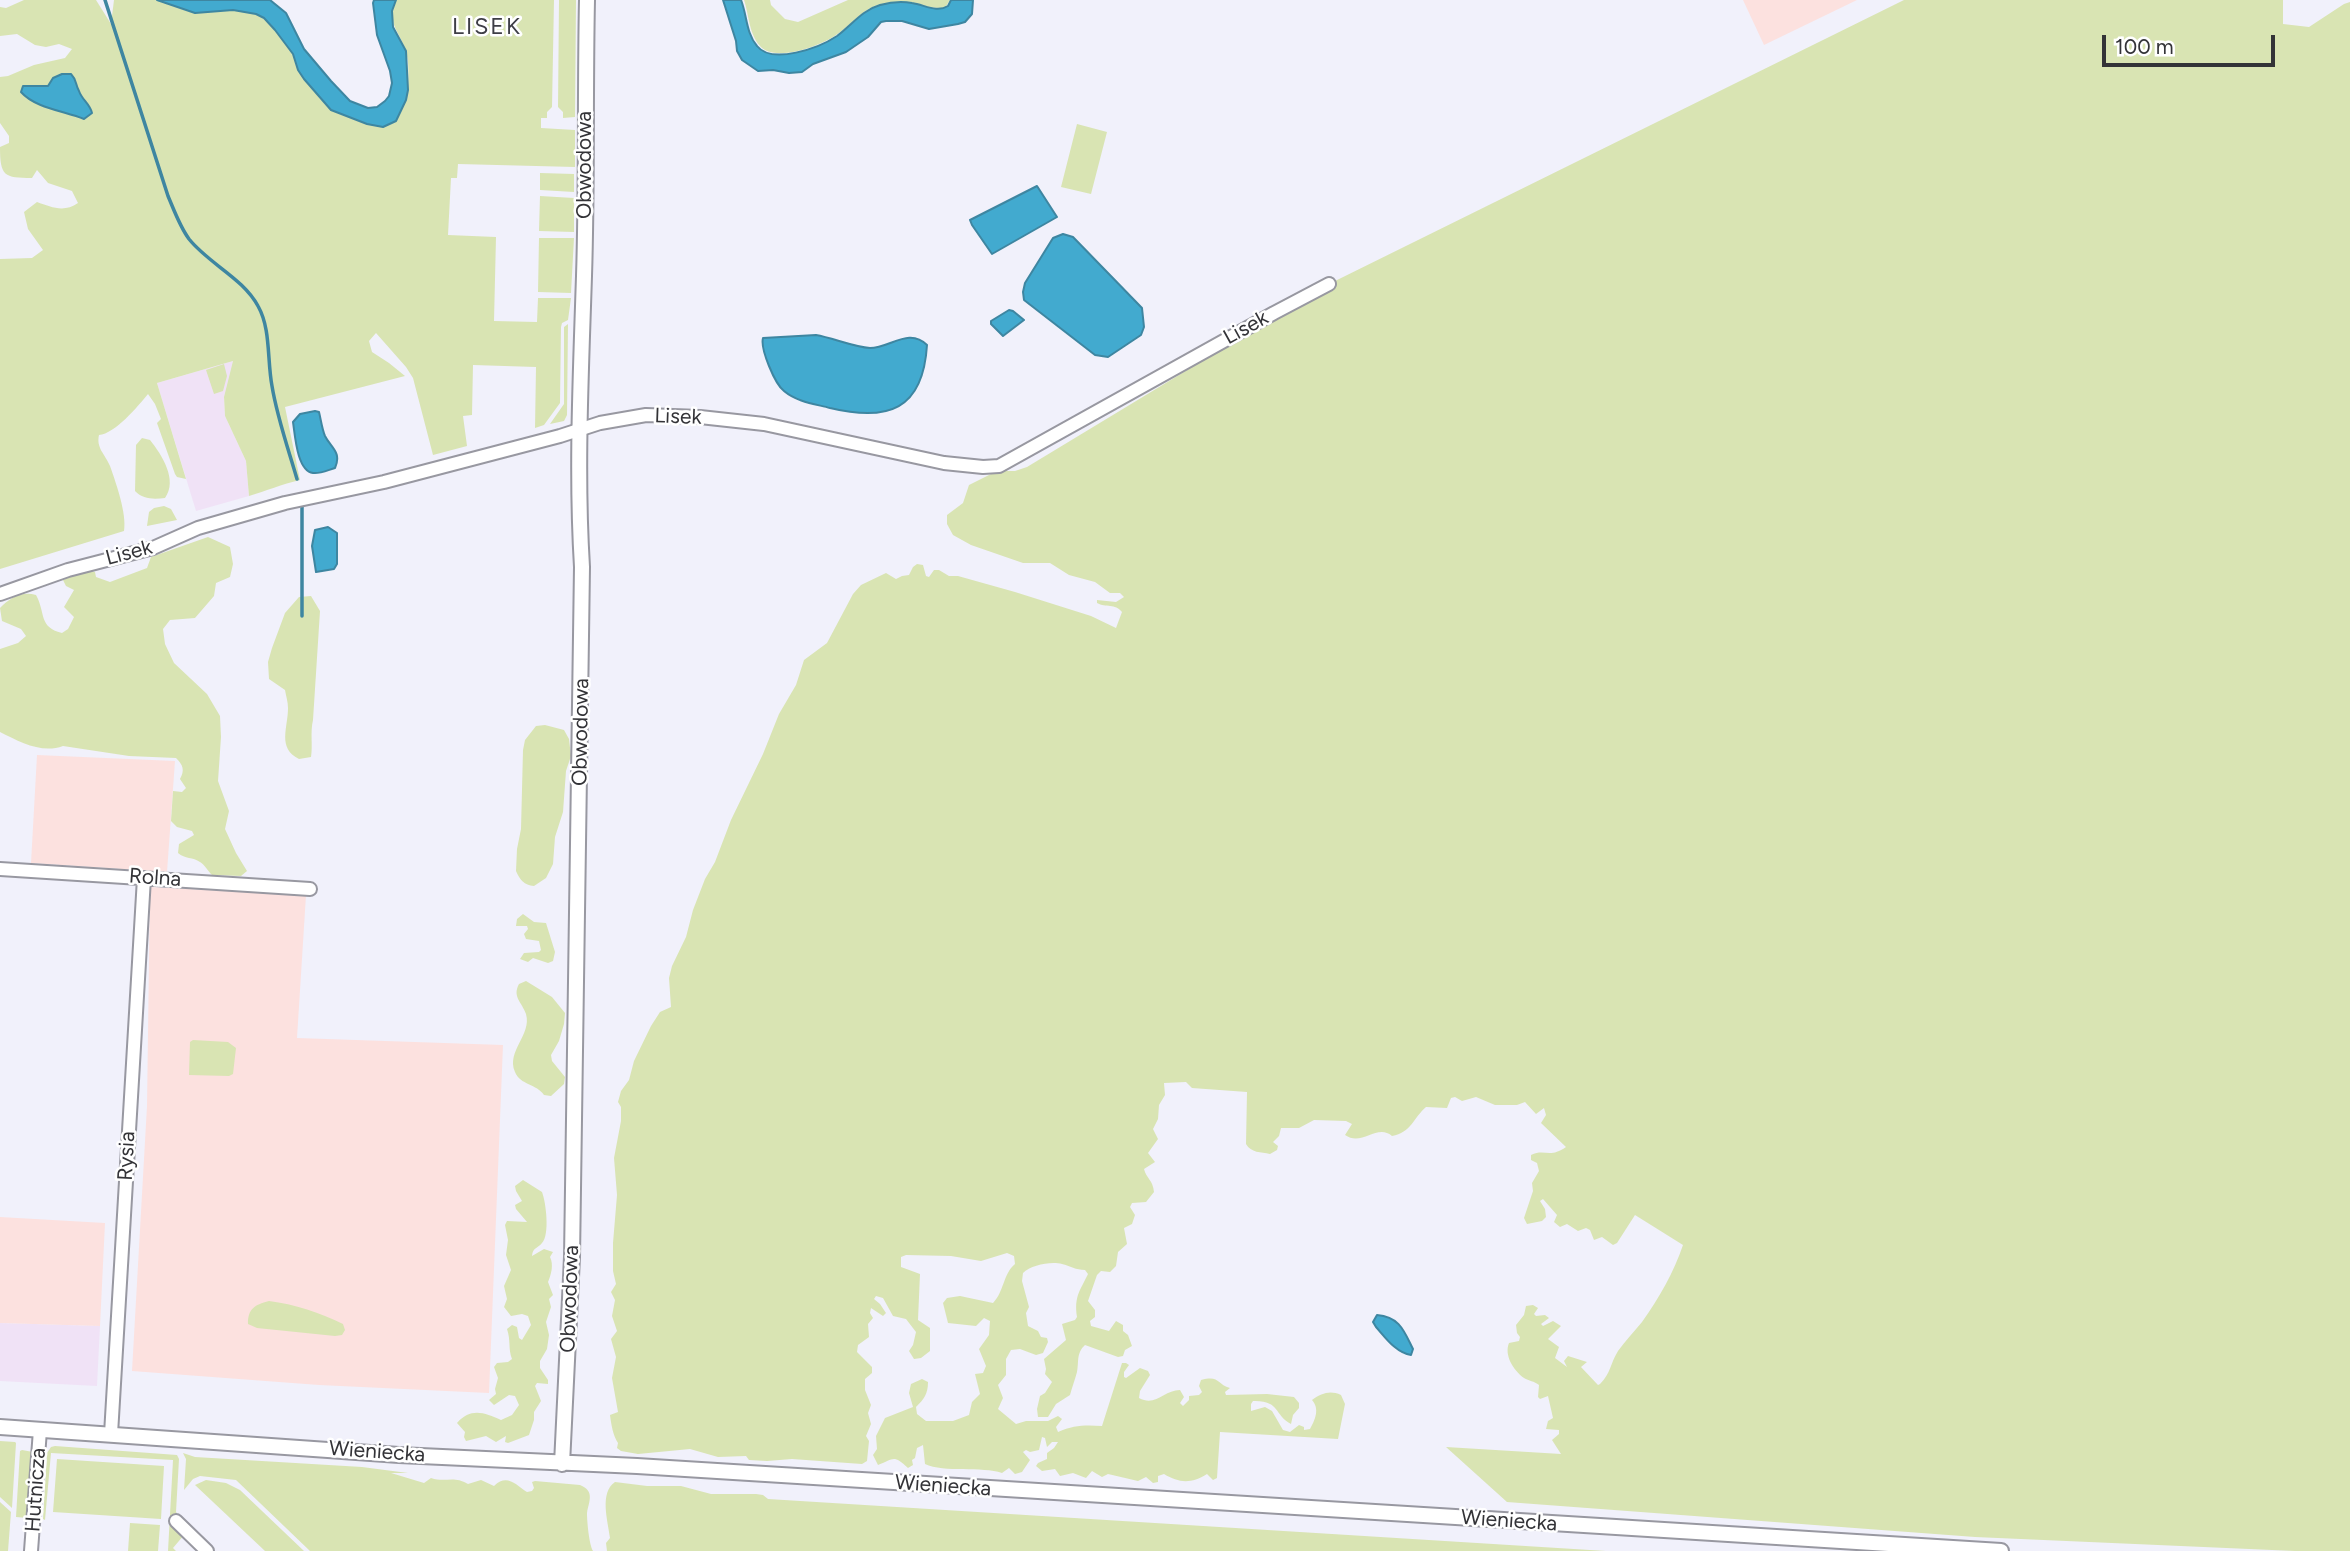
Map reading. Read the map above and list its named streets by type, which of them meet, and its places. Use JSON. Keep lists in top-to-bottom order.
{
  "streets": {
    "street": [
      "Obwodowa",
      "Lisek",
      "Rolna",
      "Rysia",
      "Wieniecka",
      "Hutnicza"
    ]
  },
  "crossings": [
    ["Obwodowa", "Lisek"],
    ["Obwodowa", "Wieniecka"],
    ["Rolna", "Rysia"],
    ["Rysia", "Wieniecka"],
    ["Wieniecka", "Hutnicza"]
  ],
  "districts": ["LISEK"],
  "scale_bar": "100 m"
}
